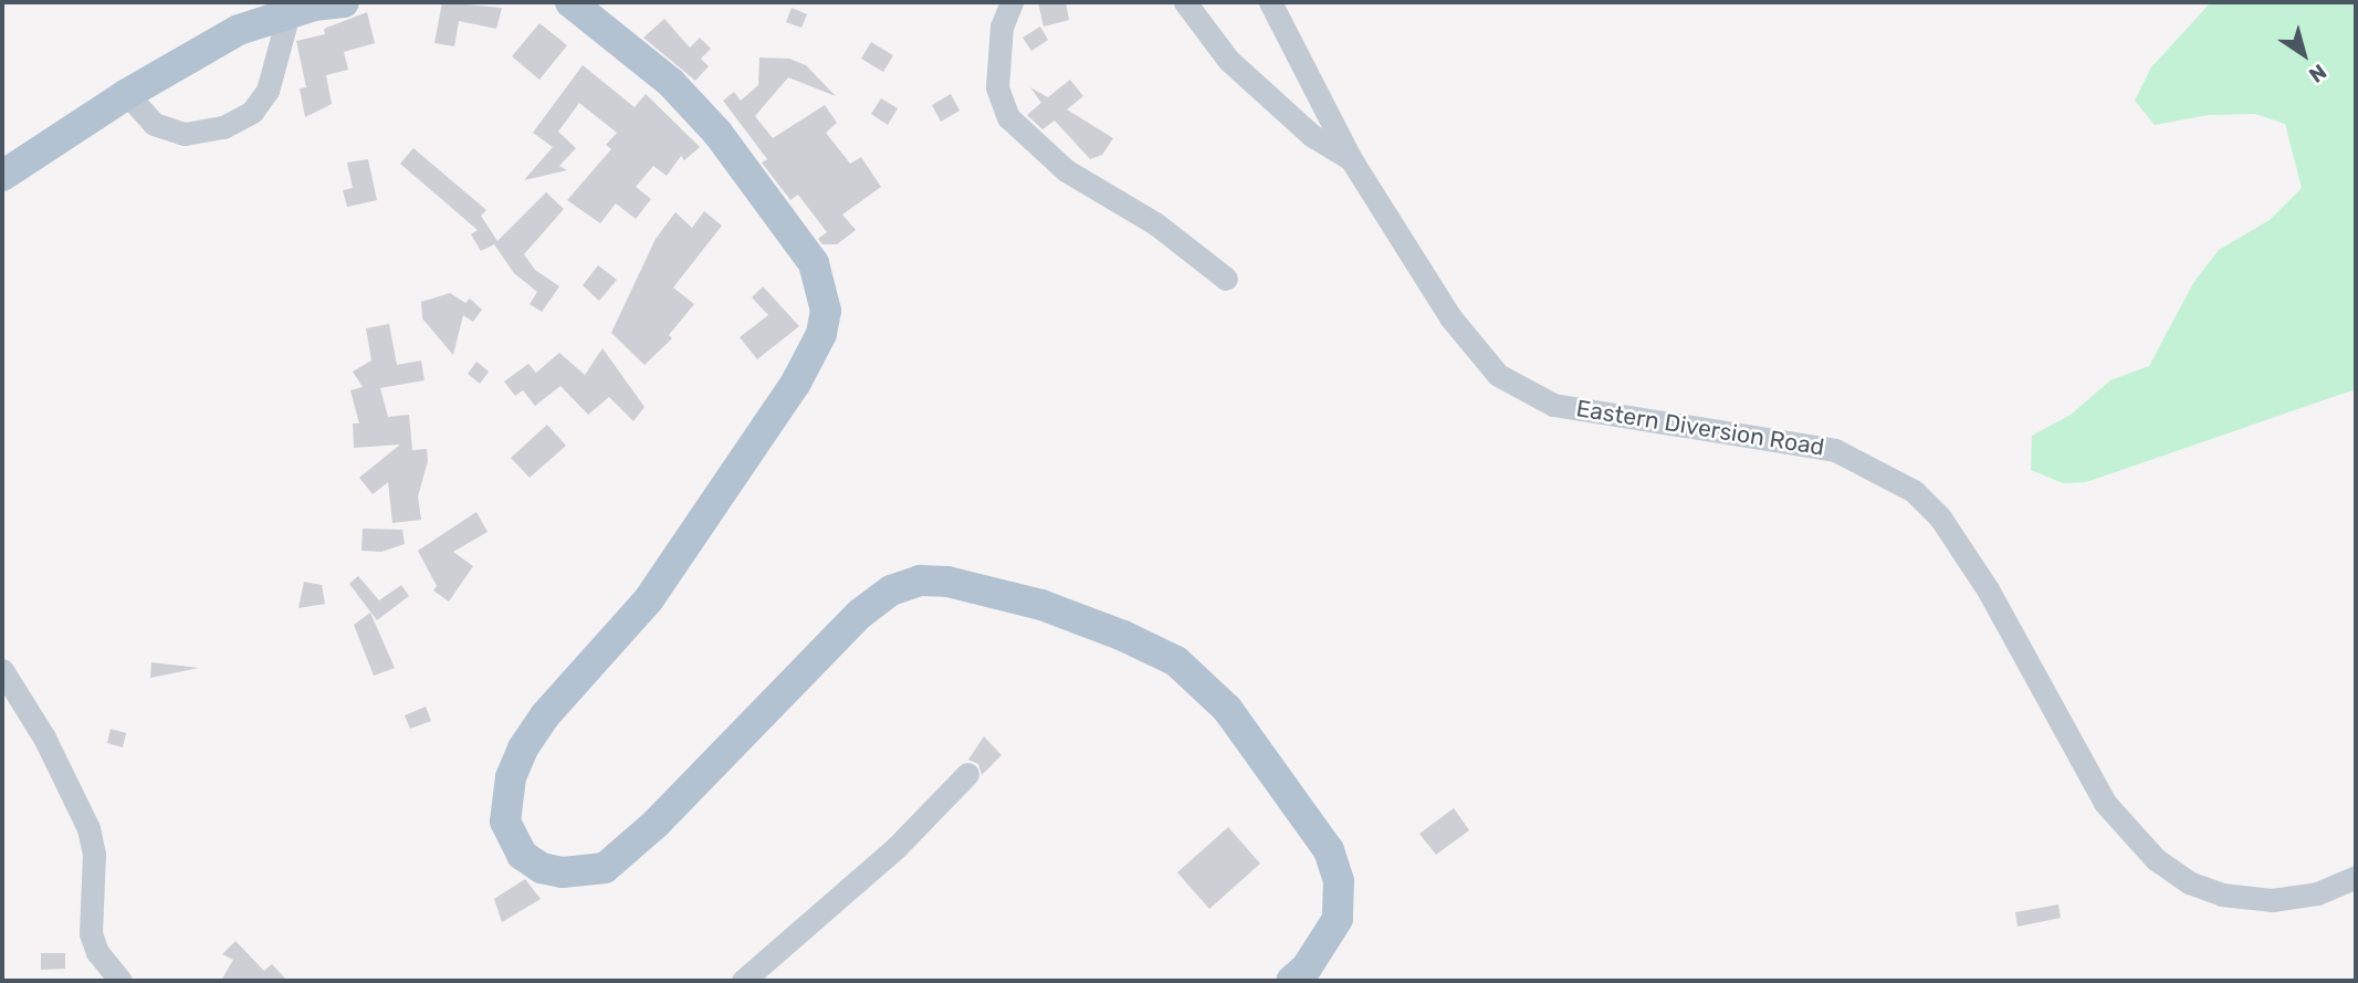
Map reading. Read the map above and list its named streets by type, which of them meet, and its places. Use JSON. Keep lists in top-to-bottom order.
{
  "streets": {
    "street": ["Eastern Diversion Road"]
  },
  "north": "bottom right"
}
